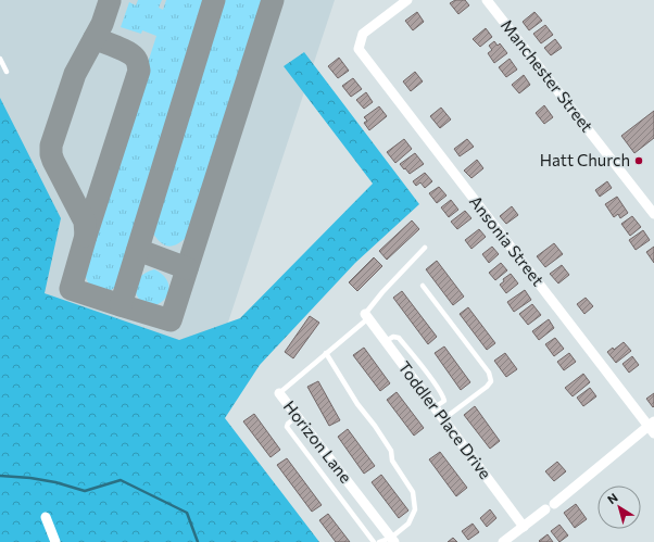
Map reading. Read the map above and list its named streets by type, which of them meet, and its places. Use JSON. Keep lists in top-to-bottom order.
{
  "streets": {
    "street": [
      "Manchester Street",
      "Ansonia Street",
      "Toddler Place Drive",
      "Horizon Lane"
    ]
  },
  "crossings": [
    ["Toddler Place Drive", "Horizon Lane"]
  ],
  "places": ["Hatt Church"],
  "north": "top left"
}
